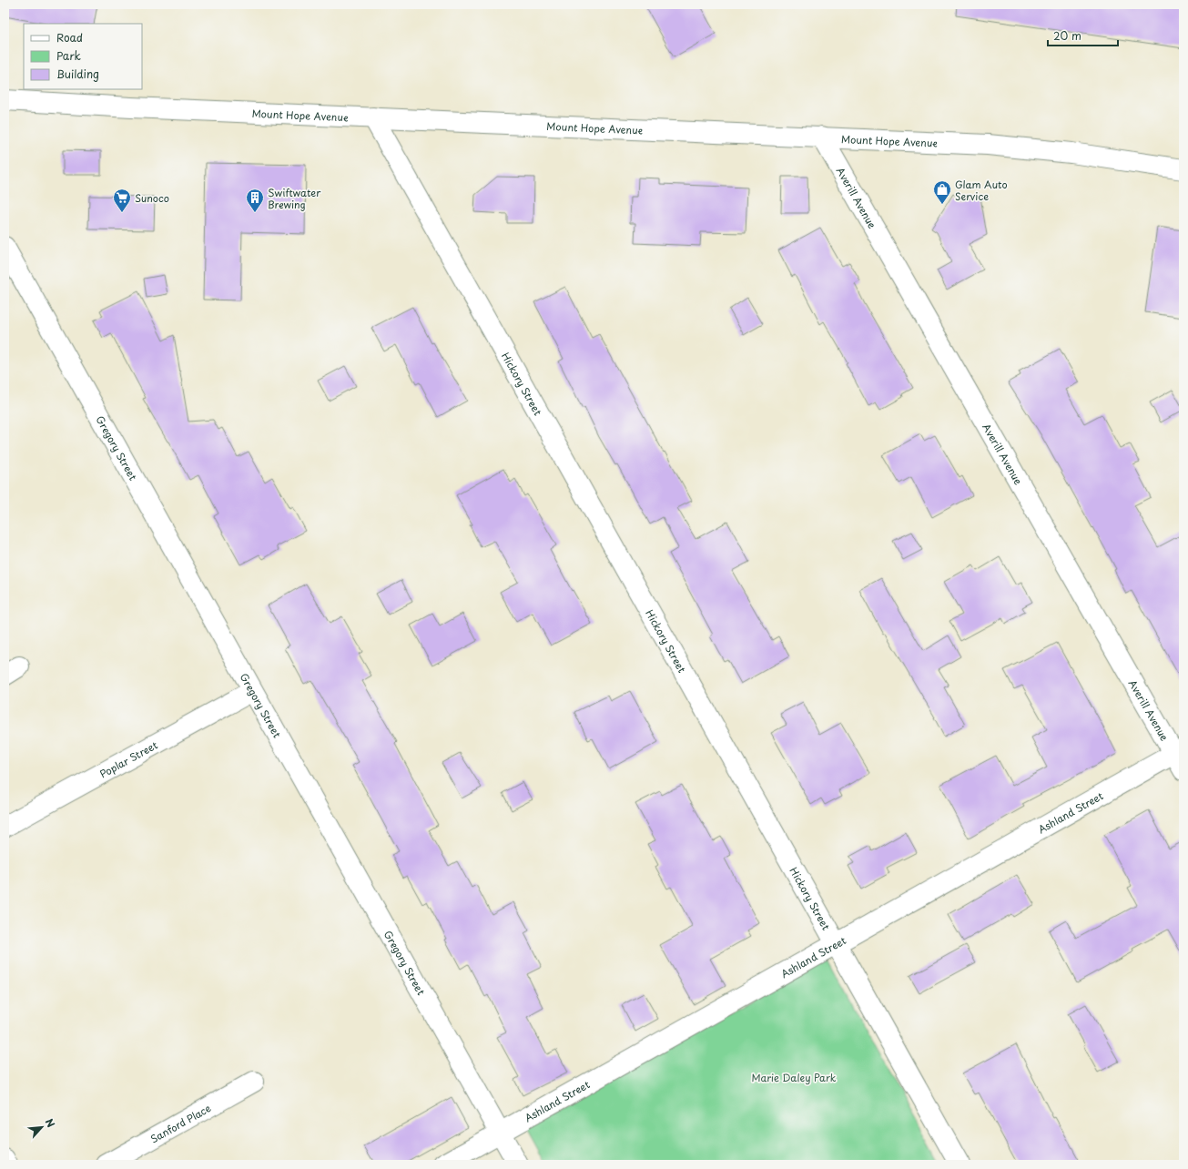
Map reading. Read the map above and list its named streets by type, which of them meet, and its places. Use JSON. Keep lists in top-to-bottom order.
{
  "streets": {
    "street": [
      "Mount Hope Avenue",
      "Averill Avenue",
      "Hickory Street",
      "Gregory Street",
      "Poplar Street",
      "Ashland Street",
      "Sanford Place"
    ]
  },
  "crossings": [
    ["Mount Hope Avenue", "Averill Avenue"],
    ["Mount Hope Avenue", "Hickory Street"],
    ["Averill Avenue", "Ashland Street"],
    ["Hickory Street", "Ashland Street"],
    ["Gregory Street", "Poplar Street"],
    ["Gregory Street", "Ashland Street"]
  ],
  "parks": ["Marie Daley Park"],
  "places": {
    "shop": ["Glam Auto Service"],
    "supermarket": ["Sunoco"],
    "building": ["Swiftwater Brewing"]
  },
  "legend": ["Road", "Park", "Building"],
  "scale_bar": "20 m",
  "north": "top right"
}
